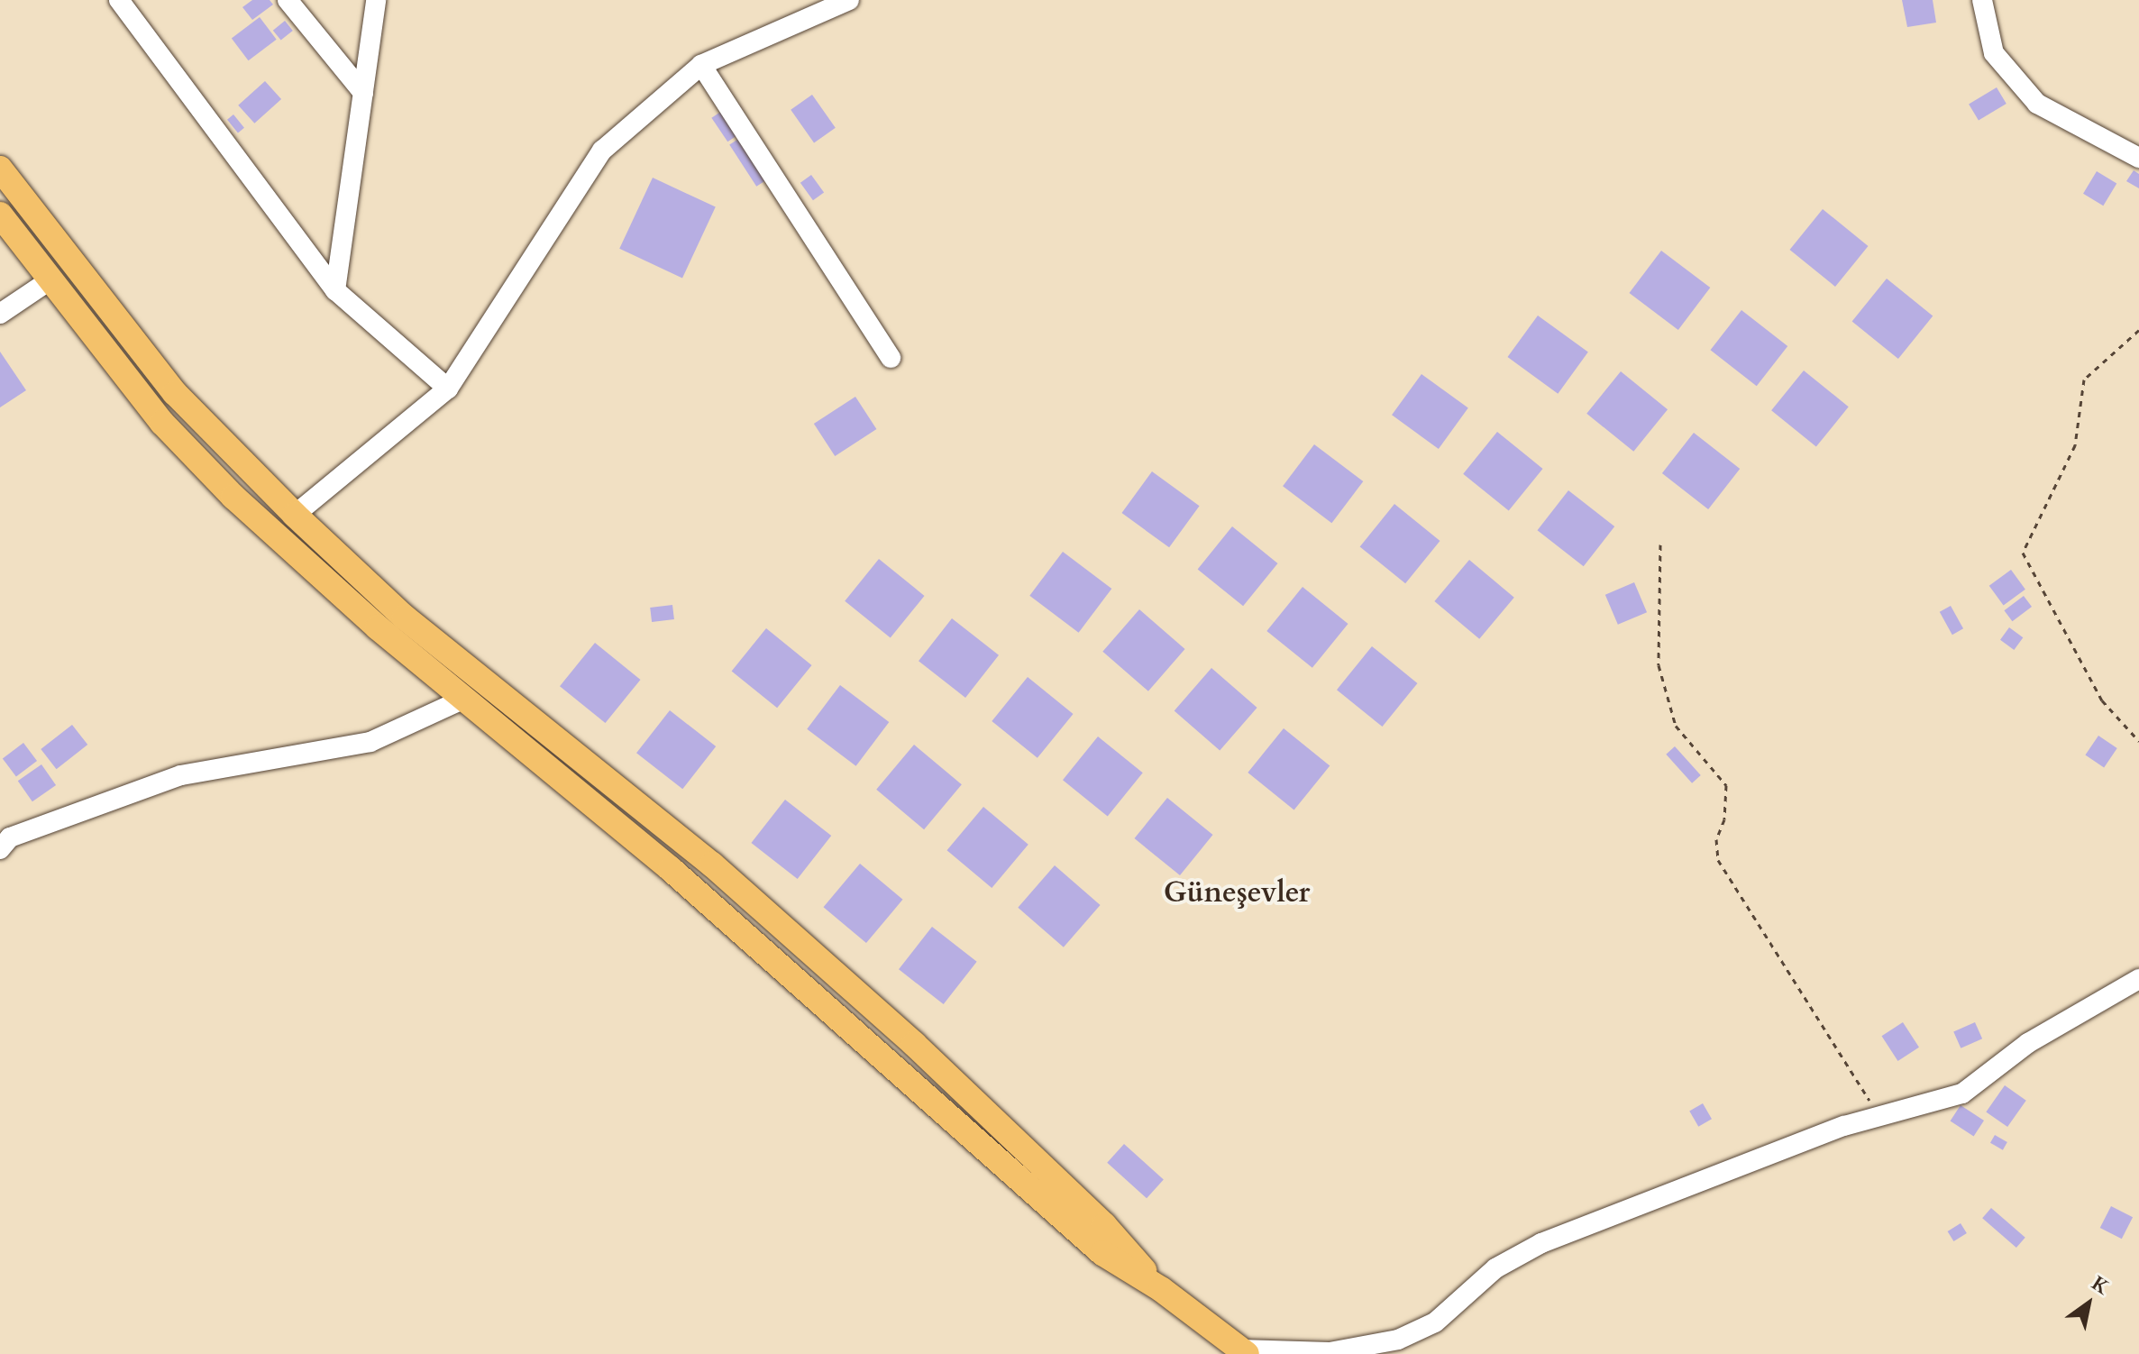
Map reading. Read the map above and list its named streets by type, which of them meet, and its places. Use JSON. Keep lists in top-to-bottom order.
{
  "districts": ["Güneşevler"],
  "north": "top right"
}
